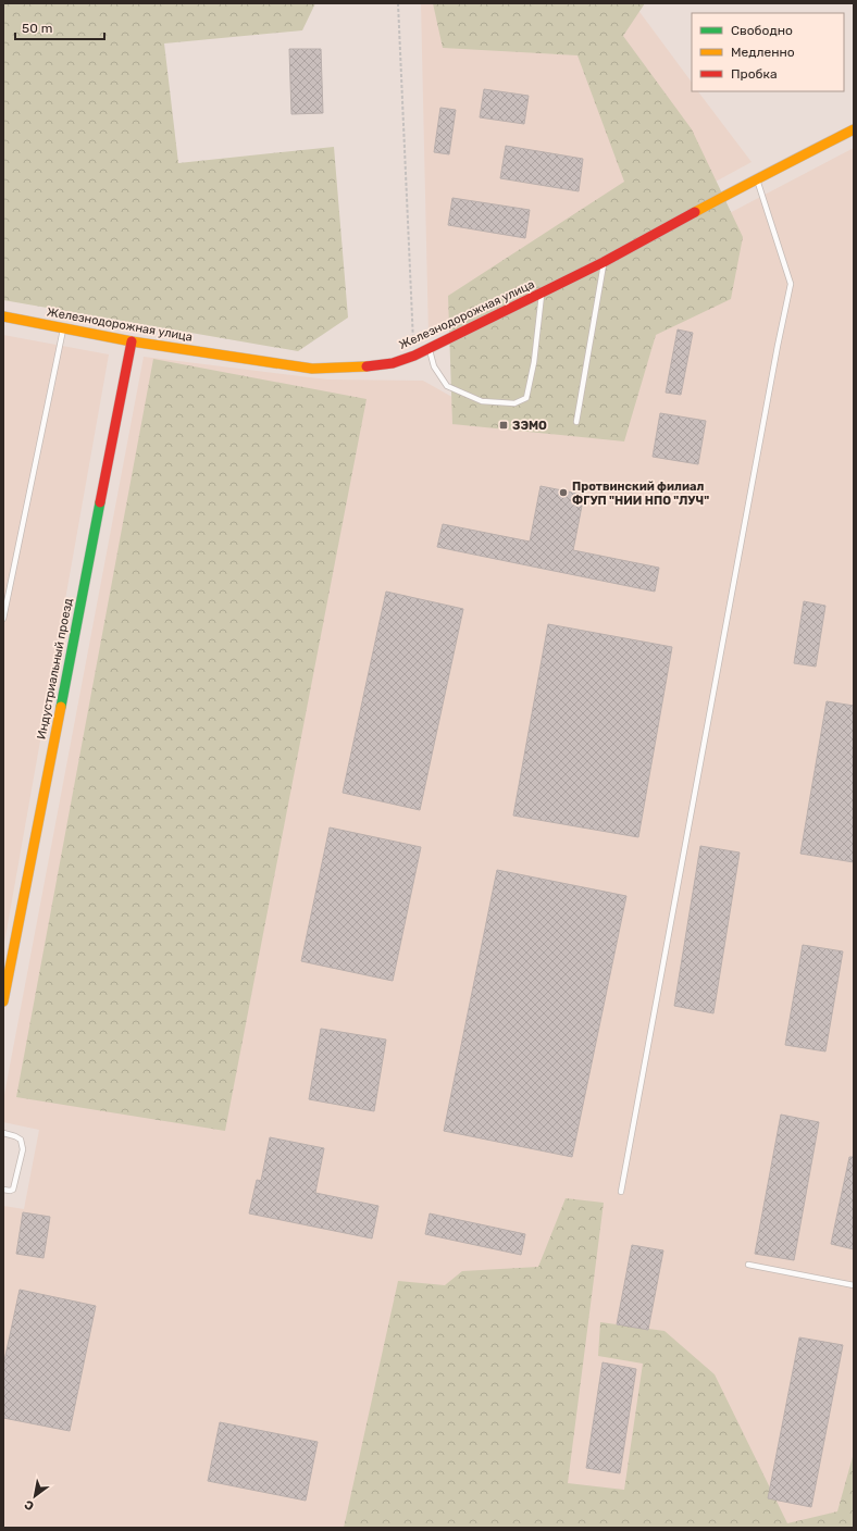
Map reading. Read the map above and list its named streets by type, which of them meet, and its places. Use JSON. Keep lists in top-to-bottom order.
{
  "streets": {
    "street": ["Железнодорожная улица", "Индустриальный проезд"]
  },
  "crossings": [
    ["Железнодорожная улица", "Индустриальный проезд"]
  ],
  "places": {
    "transit": ["ЗЭМО"],
    "other": ["Протвинский филиал ФГУП \"НИИ НПО \"ЛУЧ\""]
  },
  "legend": ["Свободно", "Медленно", "Пробка"],
  "scale_bar": "50 m",
  "north": "bottom left"
}
